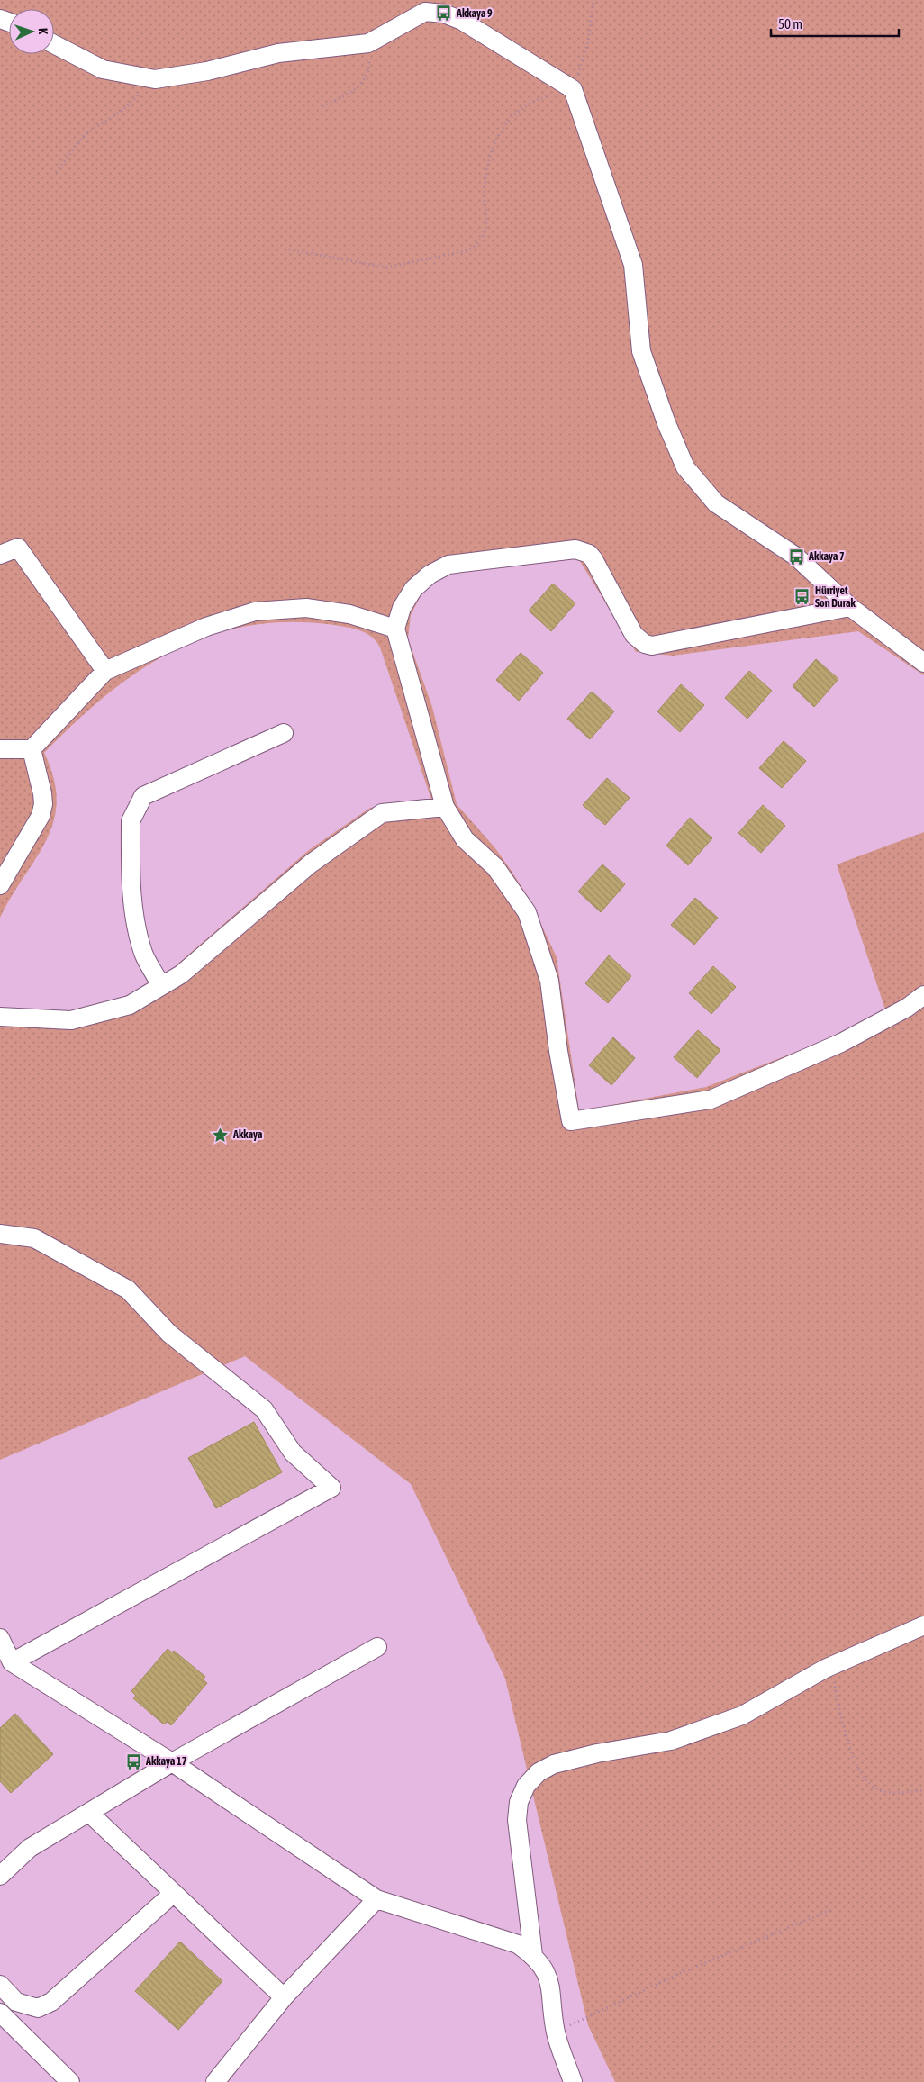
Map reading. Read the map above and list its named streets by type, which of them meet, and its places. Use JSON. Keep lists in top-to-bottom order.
{
  "places": {
    "bus stop": [
      "Akkaya 9",
      "Akkaya 7",
      "Hürriyet Son Durak",
      "Akkaya 17"
    ],
    "place": ["Akkaya"]
  },
  "scale_bar": "50 m",
  "north": "right"
}
